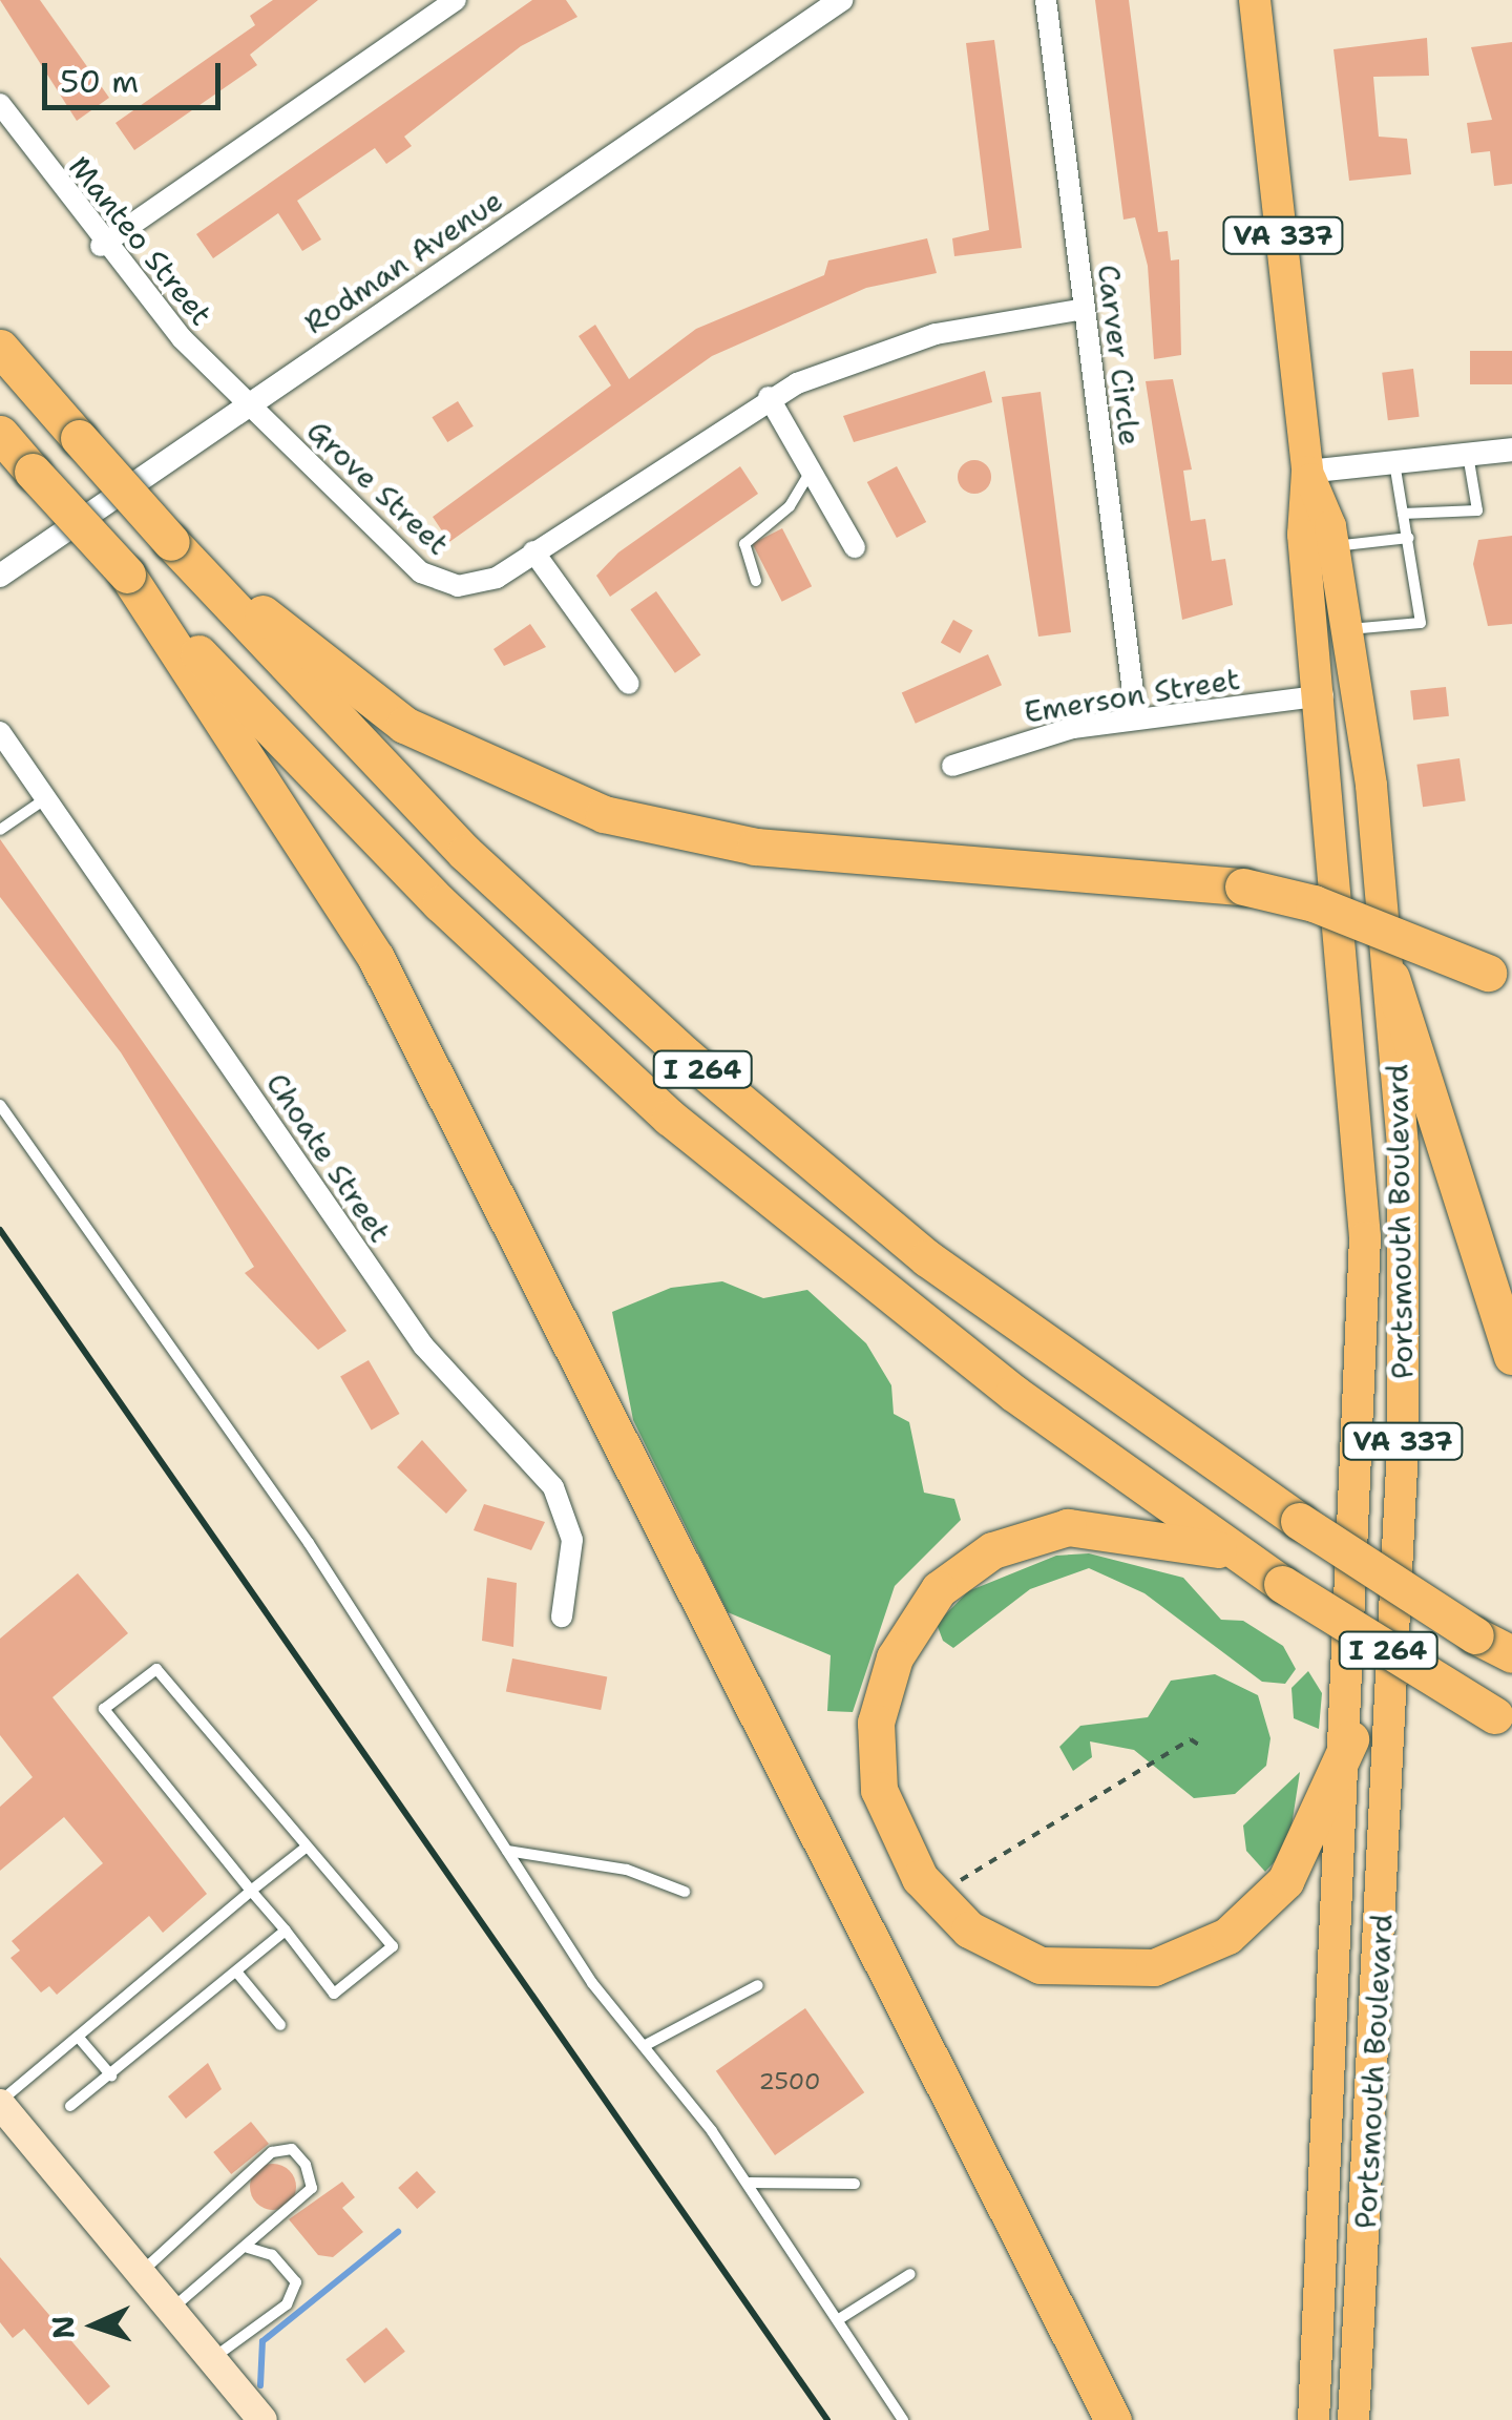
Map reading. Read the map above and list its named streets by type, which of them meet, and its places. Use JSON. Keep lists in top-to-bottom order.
{
  "streets": {
    "highway": ["I 264"],
    "main road": ["VA 337", "Portsmouth Boulevard"],
    "street": [
      "Manteo Street",
      "Rodman Avenue",
      "Carver Circle",
      "Grove Street",
      "Emerson Street",
      "Choate Street"
    ]
  },
  "crossings": [
    ["Manteo Street", "Rodman Avenue"],
    ["Manteo Street", "Grove Street"],
    ["Rodman Avenue", "Grove Street"],
    ["Carver Circle", "Grove Street"],
    ["Carver Circle", "Emerson Street"],
    ["Emerson Street", "Portsmouth Boulevard"]
  ],
  "house_numbers": ["2500"],
  "scale_bar": "50 m",
  "north": "left"
}
